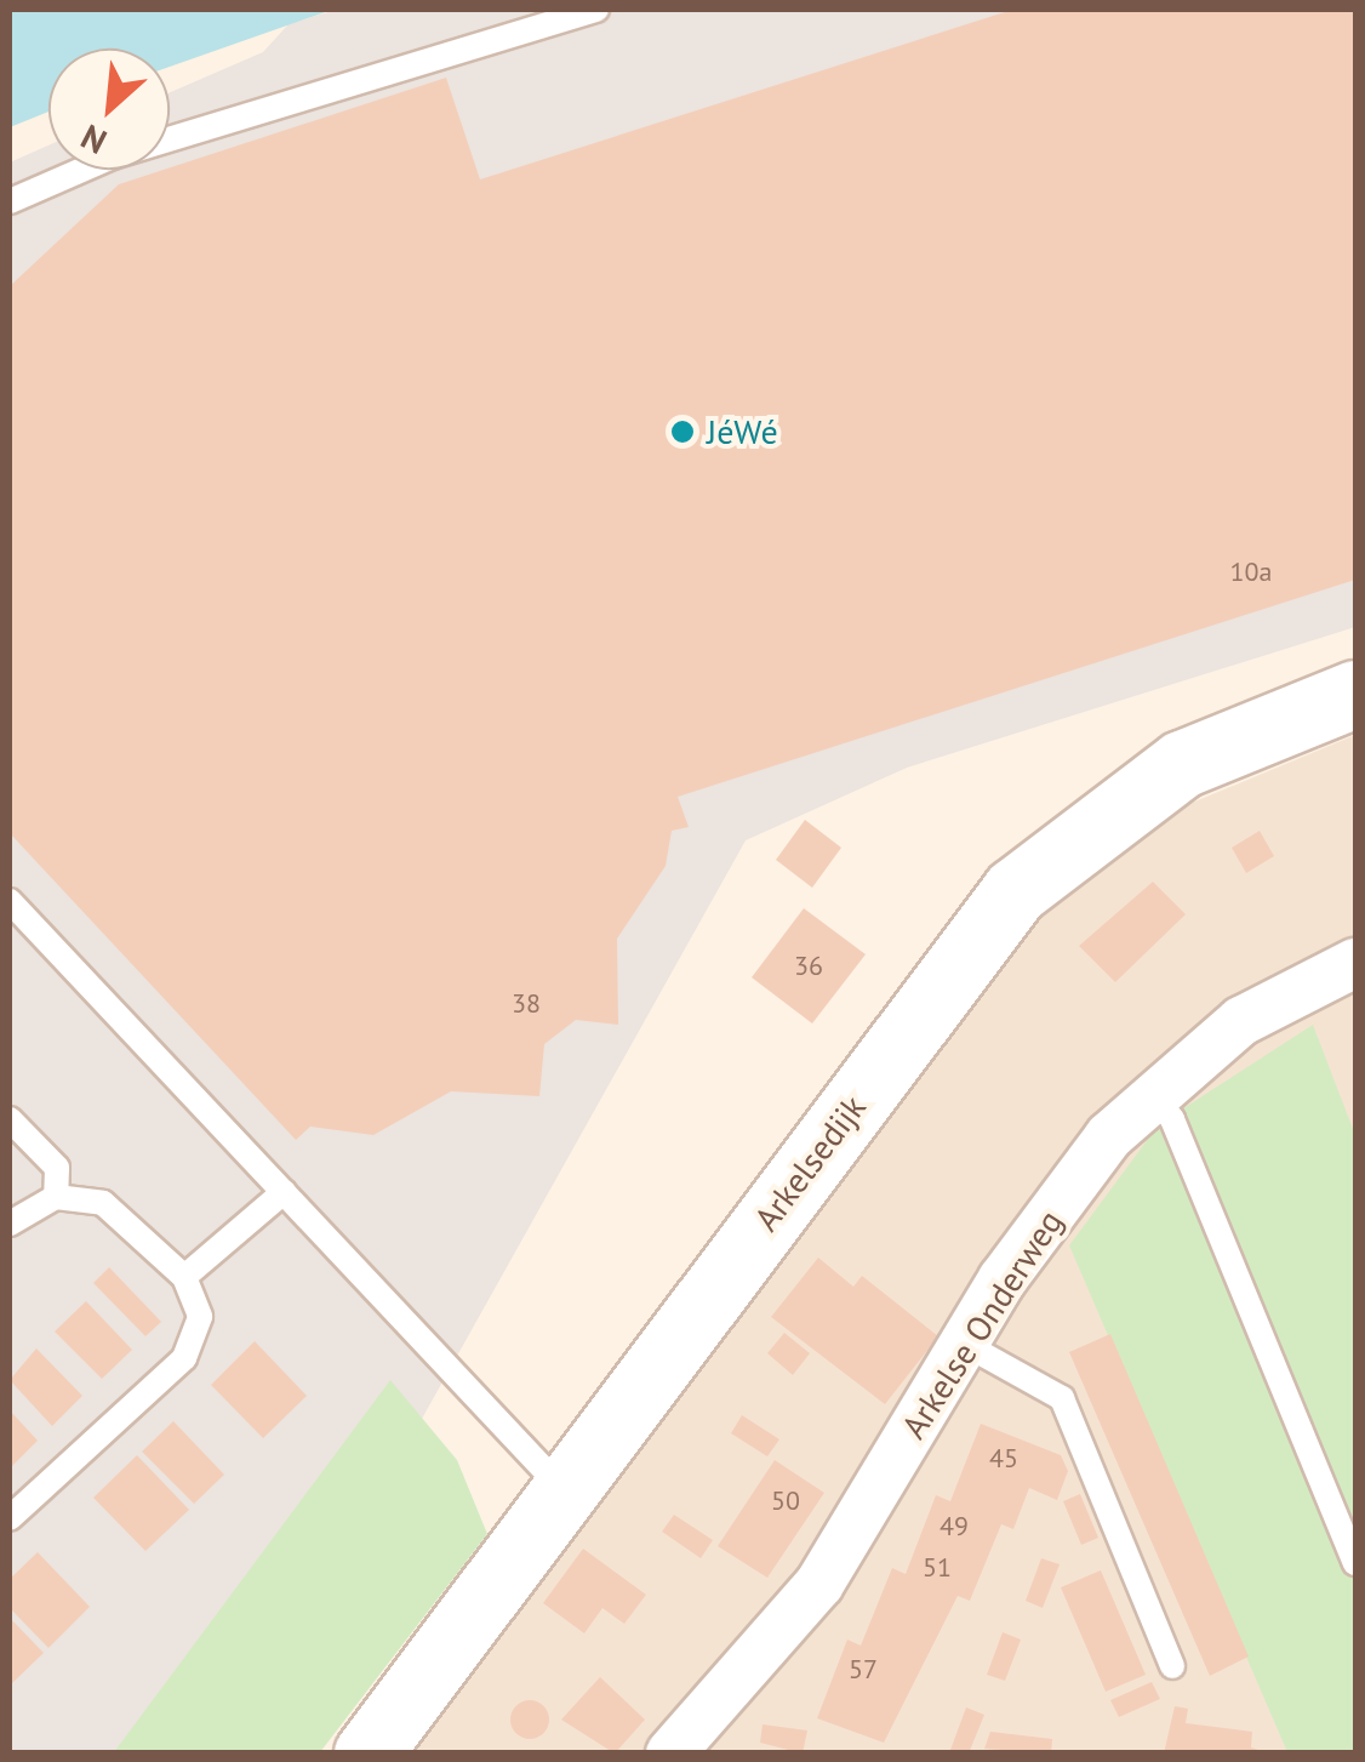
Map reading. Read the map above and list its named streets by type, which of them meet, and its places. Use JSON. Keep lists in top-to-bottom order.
{
  "streets": {
    "main road": ["Arkelsedijk"],
    "street": ["Arkelse Onderweg"]
  },
  "places": ["JéWé"],
  "house_numbers": [
    "10a",
    "36",
    "38",
    "45",
    "50",
    "49",
    "51",
    "57"
  ],
  "north": "bottom left"
}
